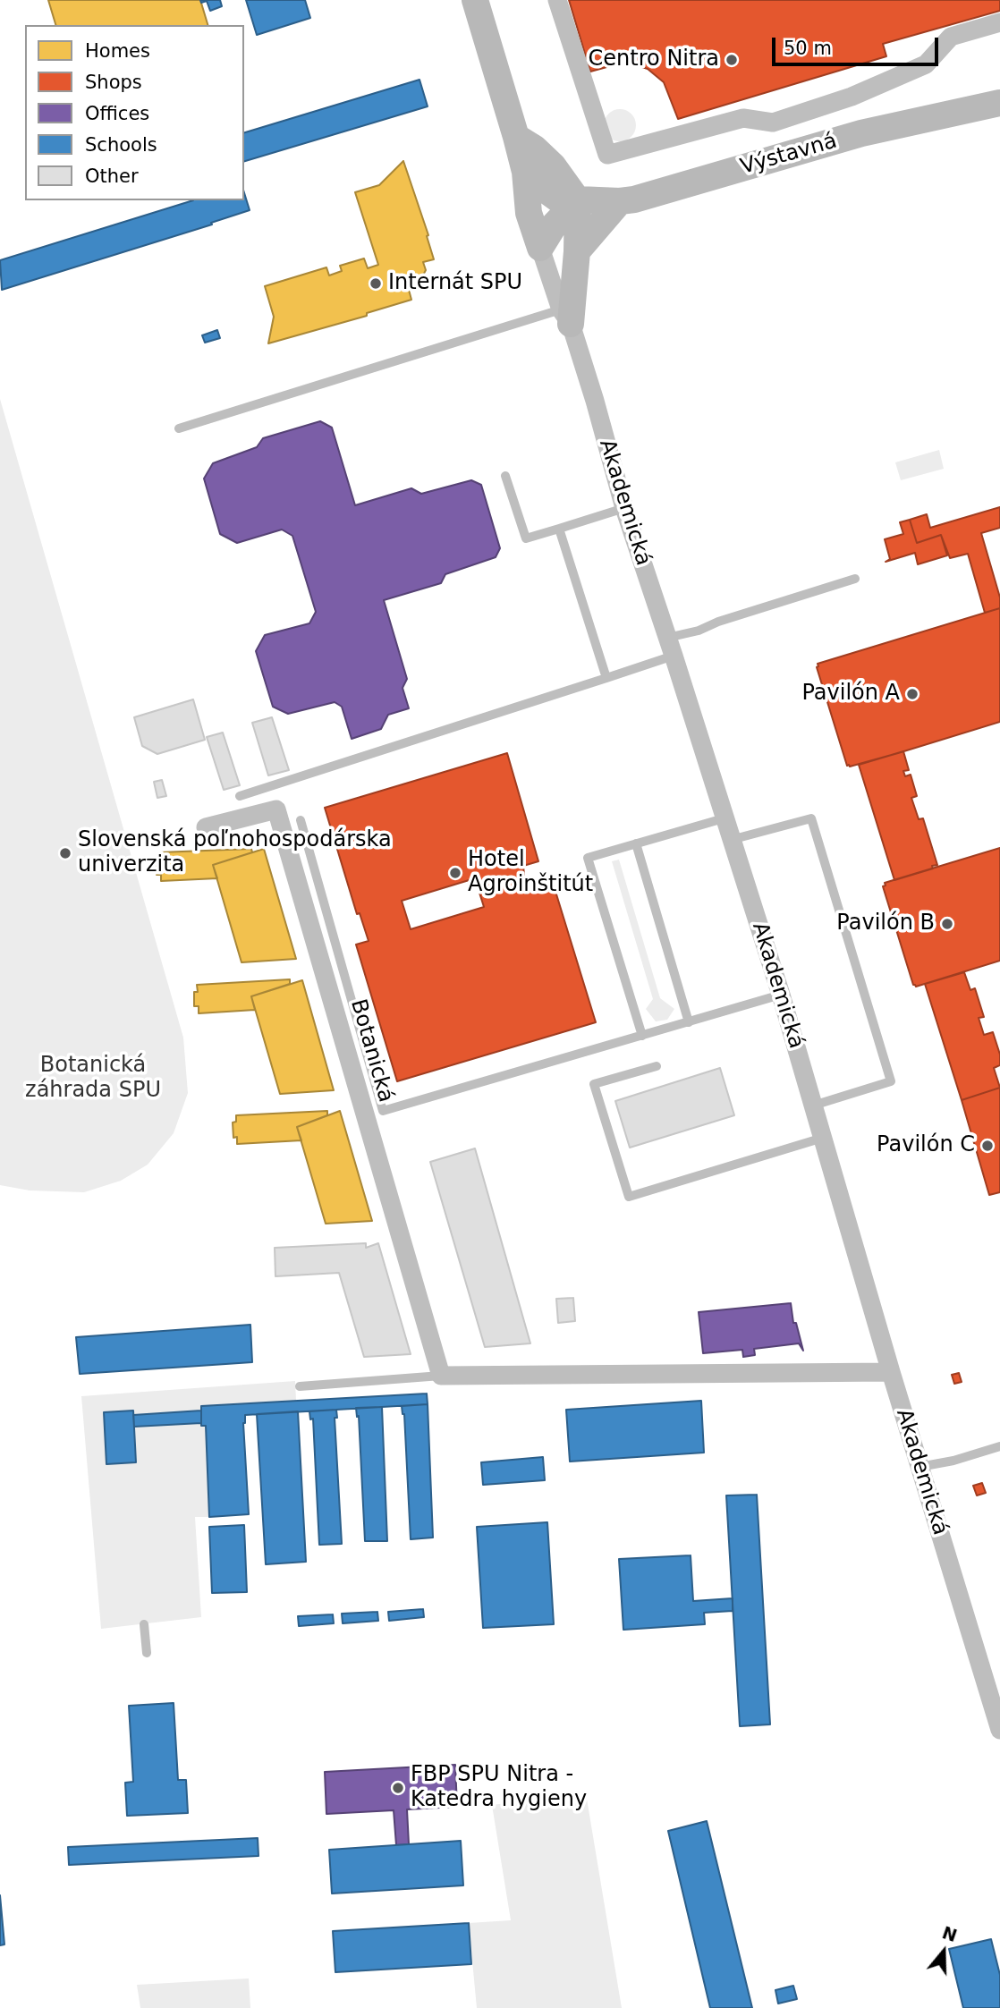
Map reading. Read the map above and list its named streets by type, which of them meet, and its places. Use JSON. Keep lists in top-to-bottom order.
{
  "streets": {
    "street": ["Výstavná", "Akademická", "Botanická"]
  },
  "parks": ["Botanická záhrada SPU"],
  "places": [
    "Centro Nitra",
    "Internát SPU",
    "Pavilón A",
    "Slovenská poľnohospodárska univerzita",
    "Hotel Agroinštitút",
    "Pavilón B",
    "Pavilón C",
    "FBP SPU Nitra - Katedra hygieny"
  ],
  "legend": [
    "Homes",
    "Shops",
    "Offices",
    "Schools",
    "Other"
  ],
  "scale_bar": "50 m",
  "north": "top"
}
